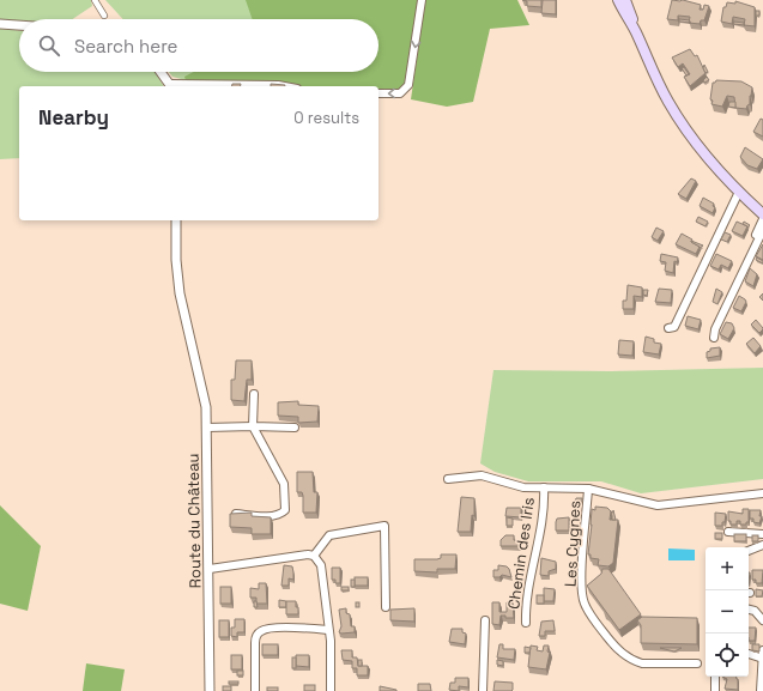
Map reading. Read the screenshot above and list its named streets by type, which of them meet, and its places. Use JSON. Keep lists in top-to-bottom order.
{
  "streets": {
    "street": ["Route du Château", "Les Cygnes", "Chemin des Iris"]
  },
  "page": {
    "search": "Search here",
    "heading": ["Nearby", "0 results"],
    "map_buttons": ["+", "−"]
  }
}
